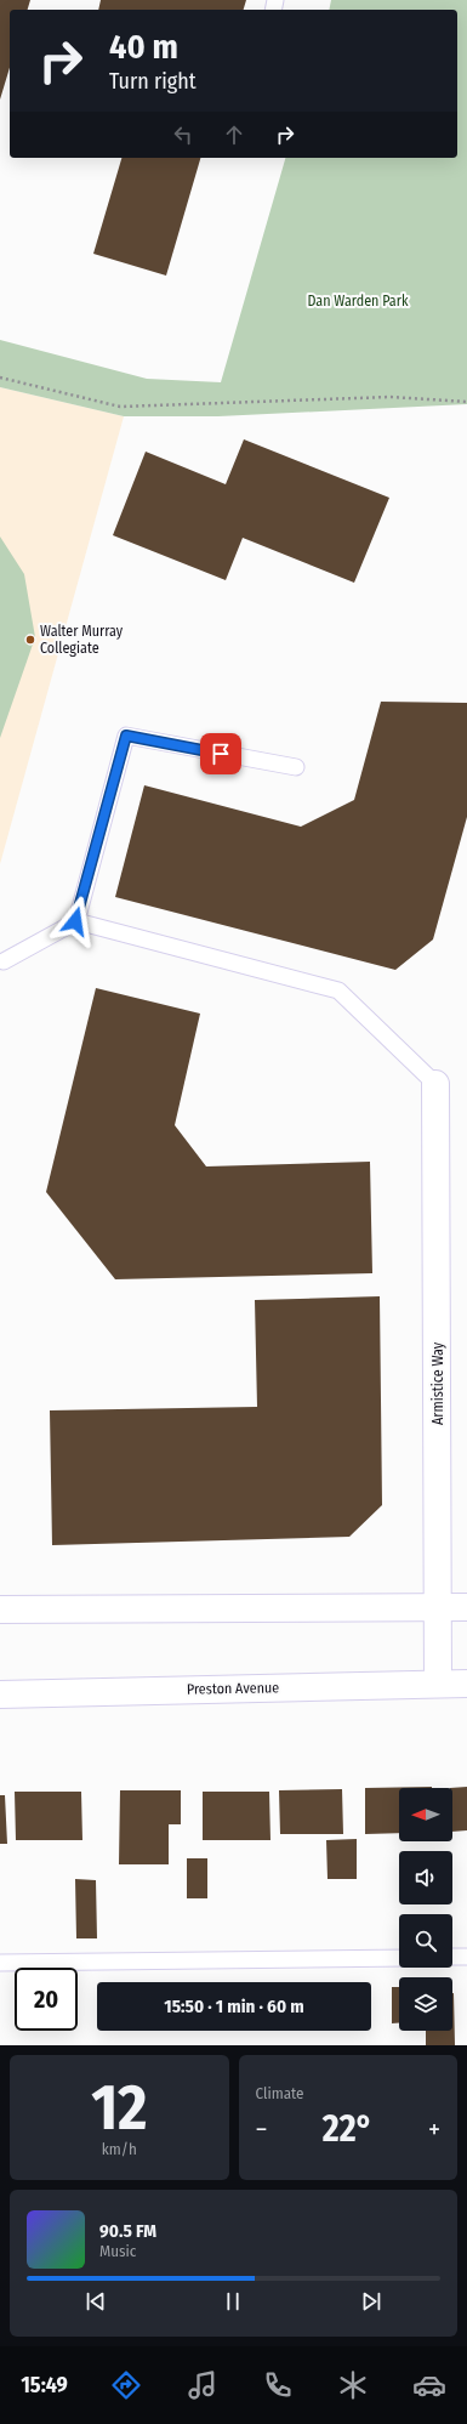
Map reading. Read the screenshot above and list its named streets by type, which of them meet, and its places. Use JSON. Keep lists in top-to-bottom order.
{
  "streets": {
    "main road": ["Armistice Way", "Preston Avenue"]
  },
  "crossings": [
    ["Armistice Way", "Preston Avenue"]
  ],
  "parks": ["Dan Warden Park"],
  "places": ["Walter Murray Collegiate"],
  "north": "left",
  "page": {
    "turn": ["40 m", "Turn right"],
    "limit": "20",
    "trip": "15:50 · 1 min · 60 m",
    "tile": [
      ["12", "km/h"],
      "Climate"
    ],
    "heat": ["−", "22°", "+"],
    "song": ["90.5 FM", "Music"],
    "tabs": "15:49"
  }
}
